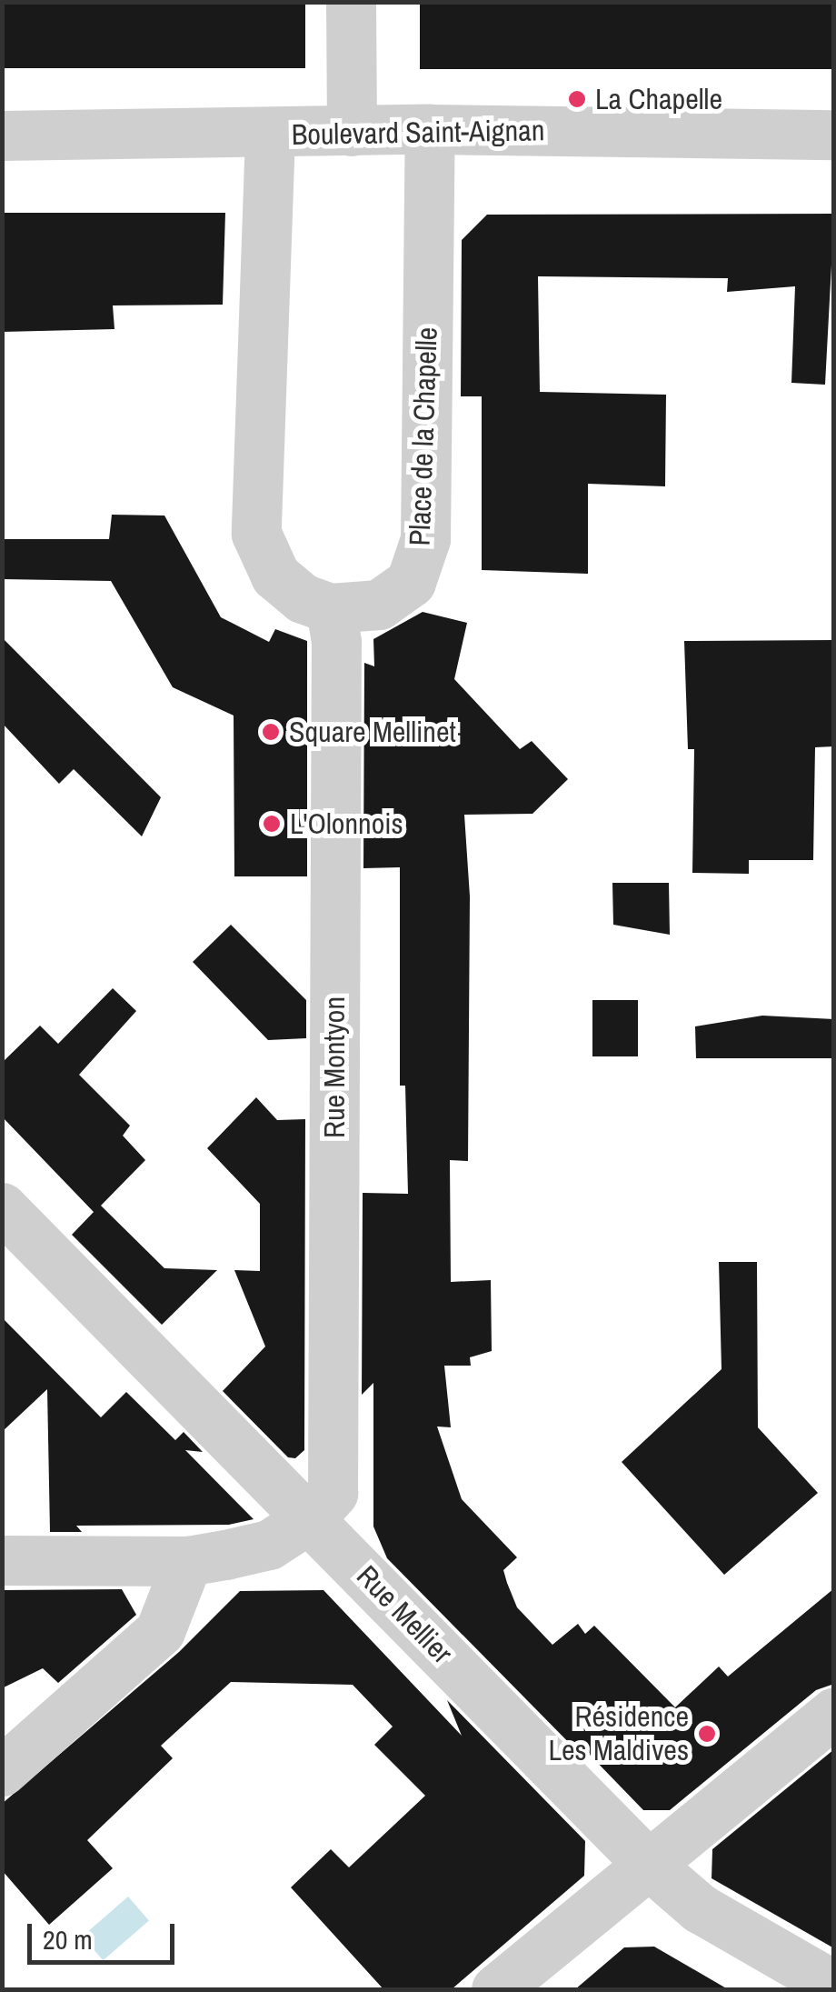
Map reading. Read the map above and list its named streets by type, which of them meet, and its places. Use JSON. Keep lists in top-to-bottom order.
{
  "streets": {
    "street": [
      "Boulevard Saint-Aignan",
      "Place de la Chapelle",
      "Rue Montyon",
      "Rue Mellier"
    ]
  },
  "crossings": [
    ["Boulevard Saint-Aignan", "Place de la Chapelle"],
    ["Place de la Chapelle", "Rue Montyon"],
    ["Rue Montyon", "Rue Mellier"]
  ],
  "places": [
    "La Chapelle",
    "Square Mellinet",
    "L'Olonnois",
    "Résidence Les Maldives"
  ],
  "scale_bar": "20 m"
}
